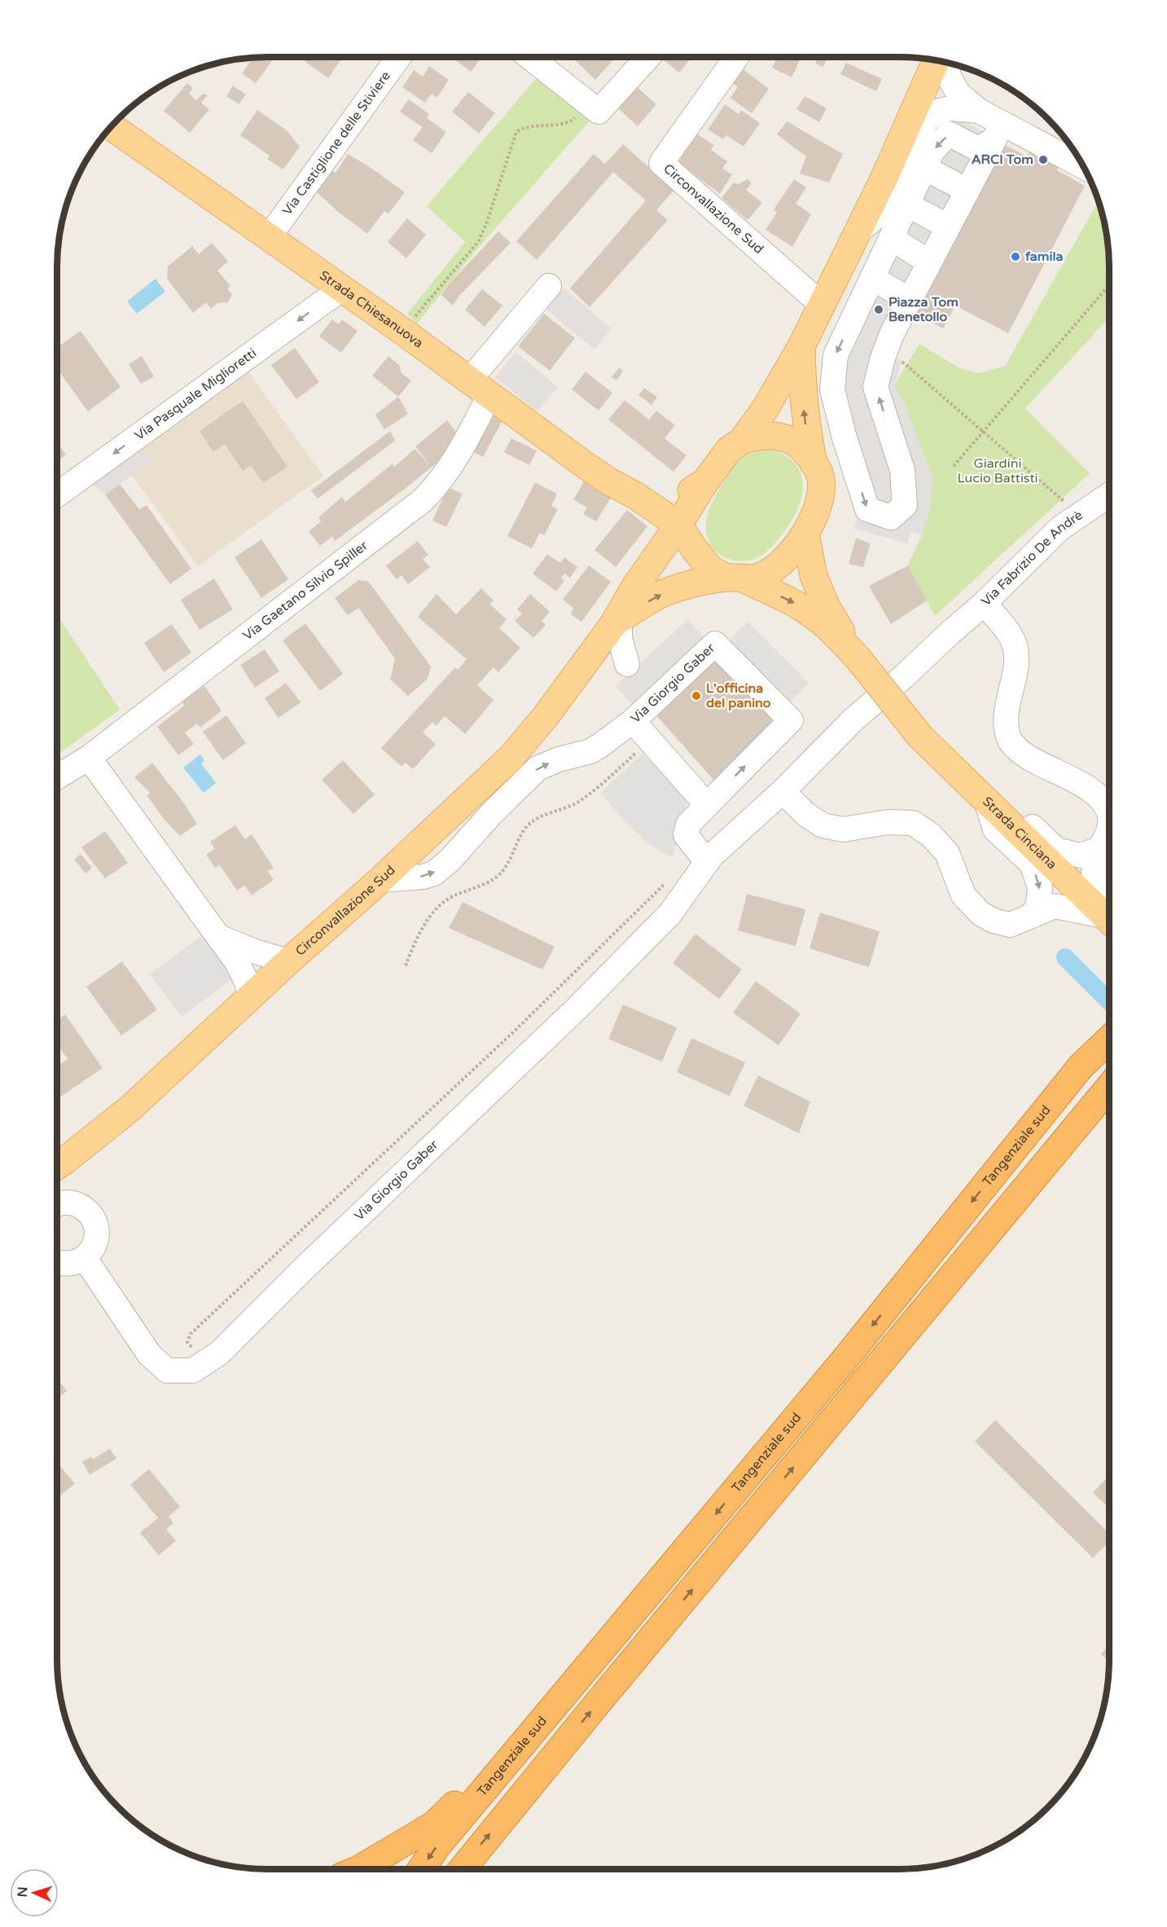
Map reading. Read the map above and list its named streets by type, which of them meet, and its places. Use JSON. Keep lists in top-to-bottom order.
{
  "streets": {
    "highway": ["Tangenziale sud"],
    "main road": ["Circonvallazione Sud", "Strada Chiesanuova", "Strada Cinciana"],
    "street": [
      "Via Castiglione delle Stiviere",
      "Via Pasquale Miglioretti",
      "Via Fabrizio De Andrè",
      "Via Gaetano Silvio Spiller",
      "Via Giorgio Gaber"
    ]
  },
  "crossings": [
    ["Via Castiglione delle Stiviere", "Strada Chiesanuova"],
    ["Circonvallazione Sud", "Strada Chiesanuova"],
    ["Strada Chiesanuova", "Via Pasquale Miglioretti"],
    ["Strada Chiesanuova", "Via Gaetano Silvio Spiller"],
    ["Via Fabrizio De Andrè", "Via Giorgio Gaber"]
  ],
  "one_way": ["Via Pasquale Miglioretti"],
  "parks": ["Giardini Lucio Battisti"],
  "places": [
    "ARCI Tom",
    "famila",
    "Piazza Tom Benetollo",
    "L'officina del panino"
  ],
  "north": "left"
}
